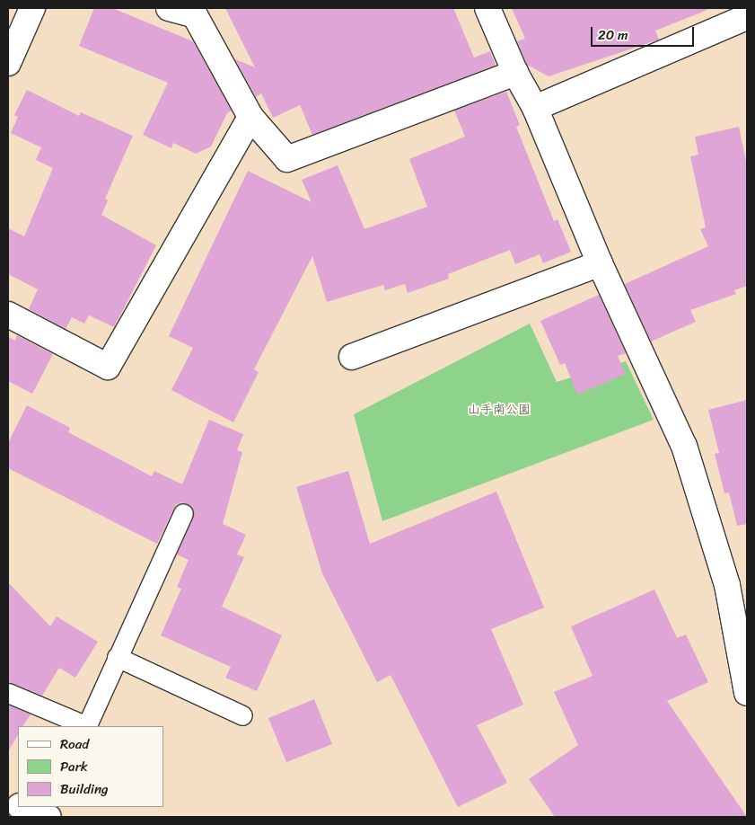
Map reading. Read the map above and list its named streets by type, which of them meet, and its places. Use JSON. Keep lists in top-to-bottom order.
{
  "parks": ["山手南公園"],
  "legend": ["Road", "Park", "Building"],
  "scale_bar": "20 m"
}
